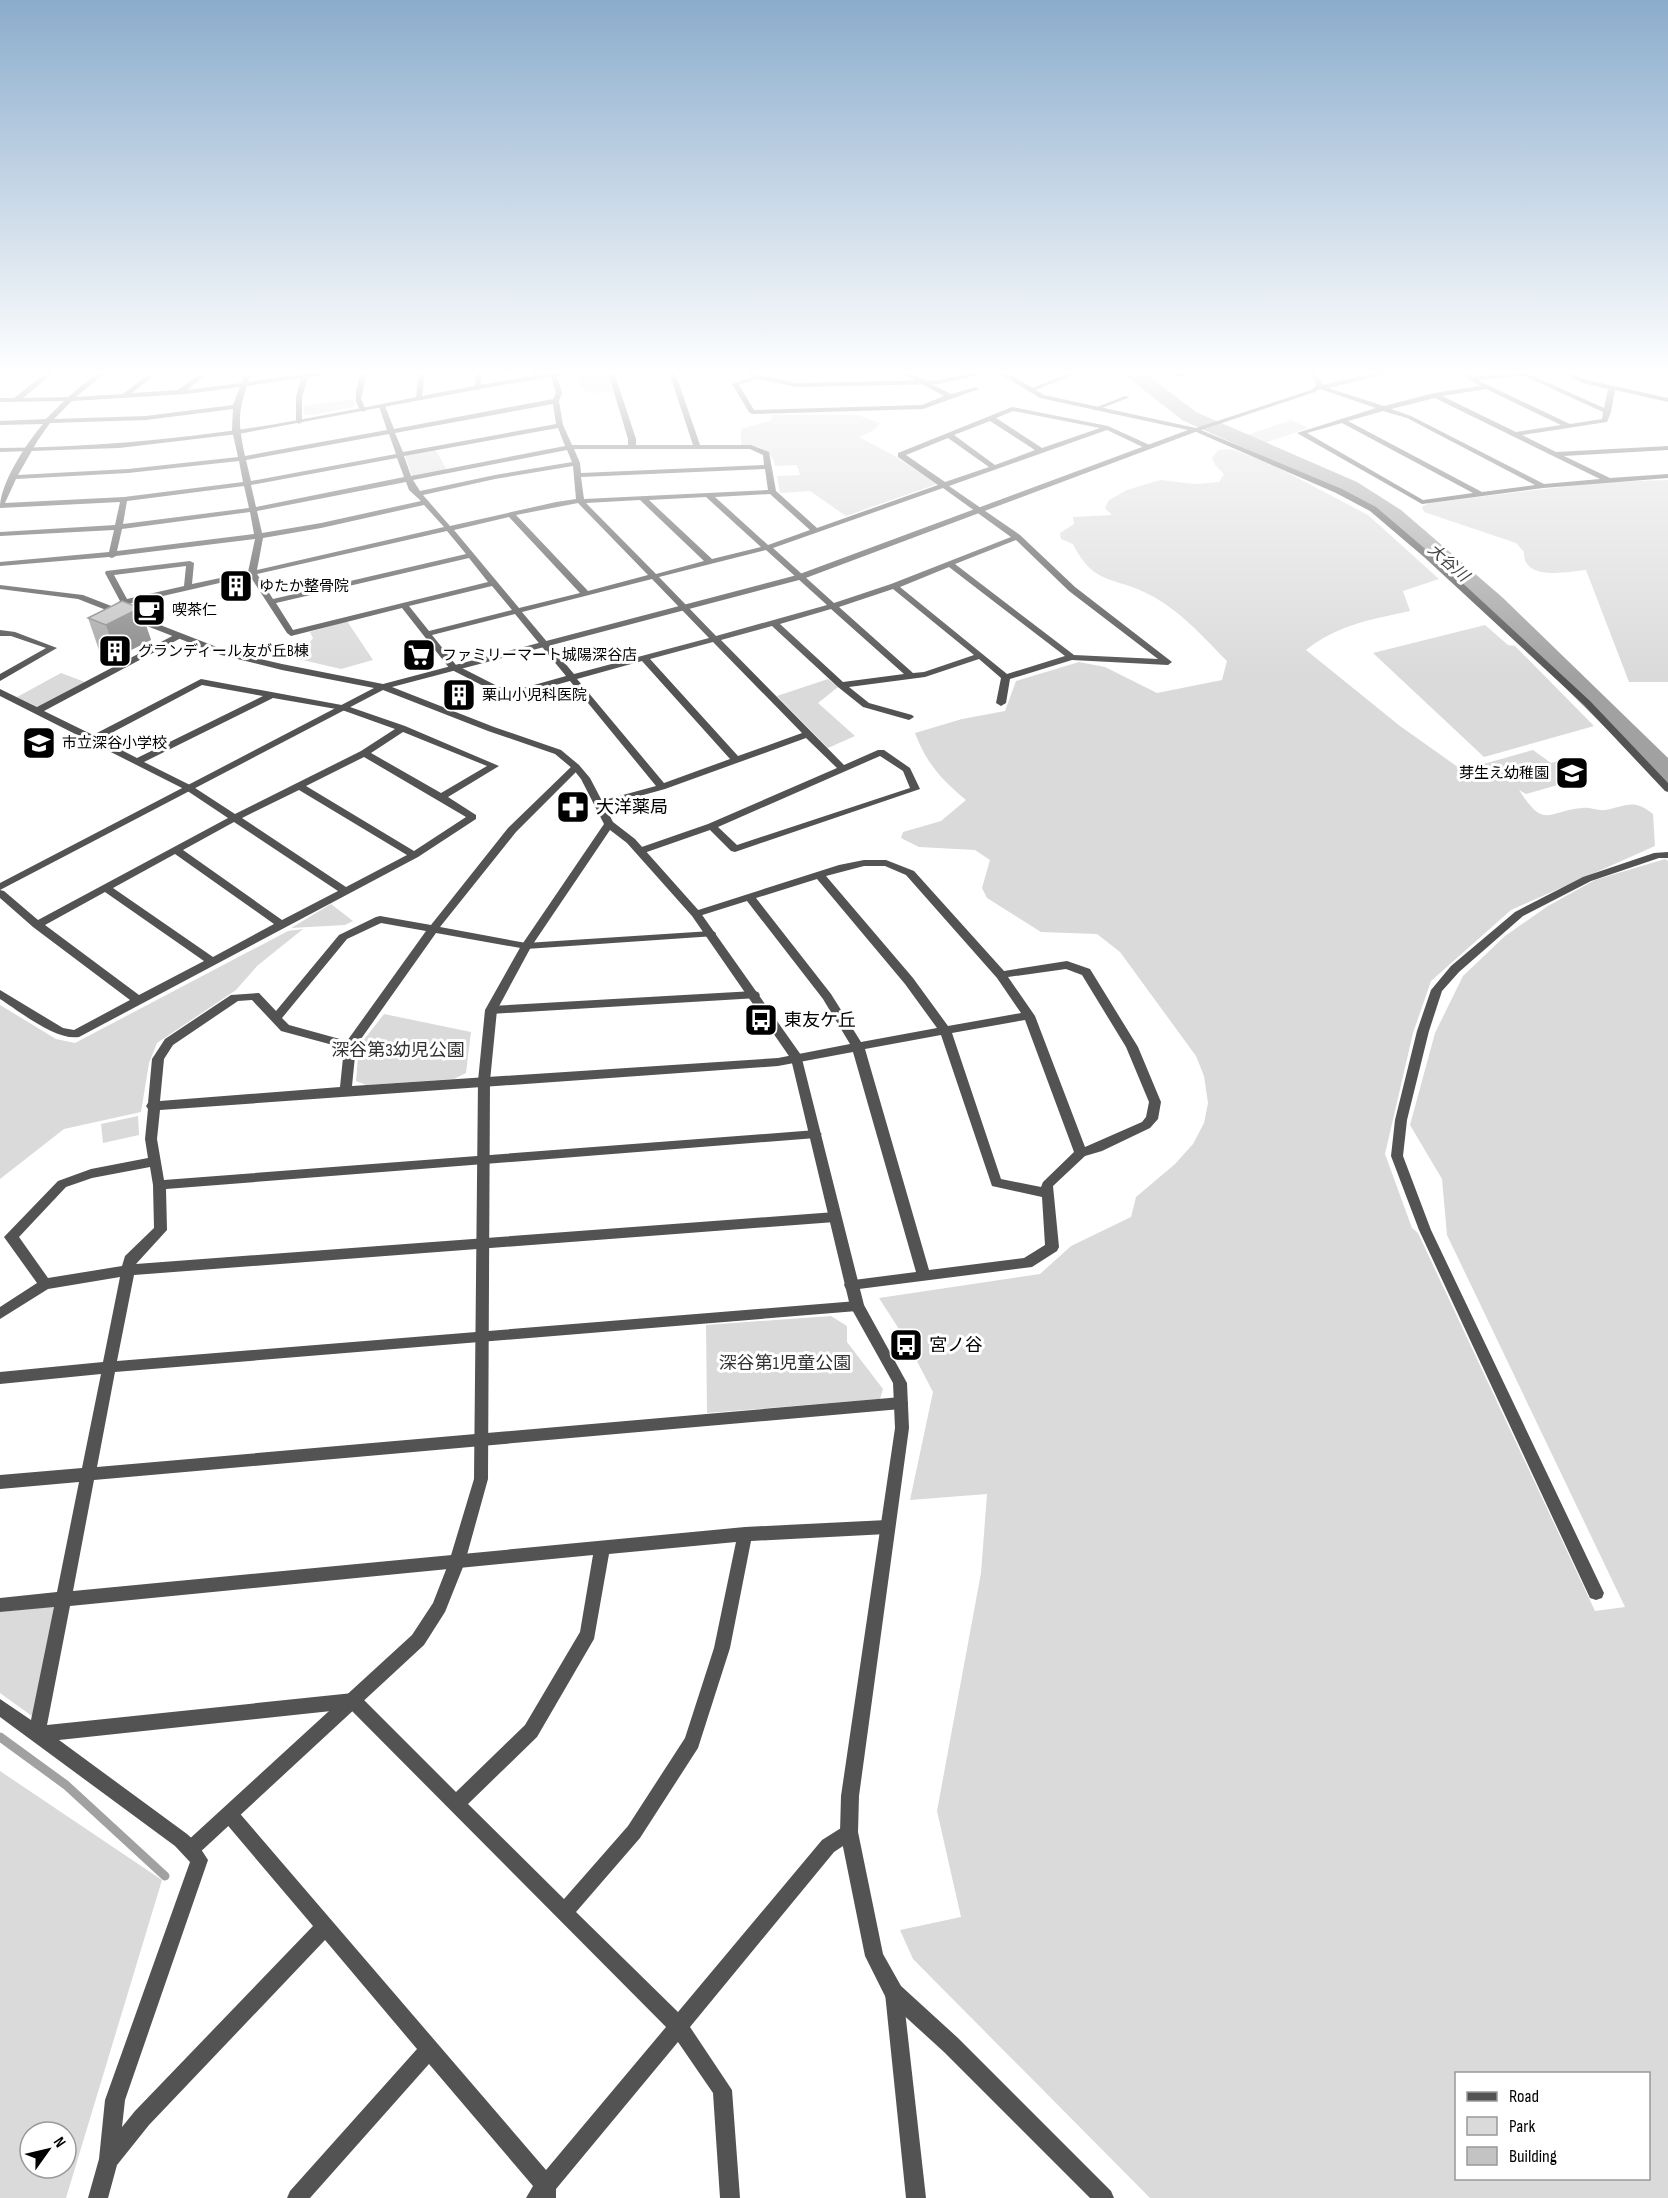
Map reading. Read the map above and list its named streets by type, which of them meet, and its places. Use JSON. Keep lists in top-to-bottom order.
{
  "water": ["大谷川"],
  "parks": ["深谷第3幼児公園", "深谷第1児童公園"],
  "places": {
    "building": ["ゆたか整骨院", "グランディール友が丘B棟", "栗山小児科医院"],
    "cafe": ["喫茶仁"],
    "supermarket": ["ファミリーマート城陽深谷店"],
    "school or university": ["市立深谷小学校", "芽生え幼稚園"],
    "pharmacy": ["大洋薬局"],
    "bus stop": ["東友ケ丘", "宮ノ谷"]
  },
  "legend": ["Road", "Park", "Building"],
  "north": "top right"
}
